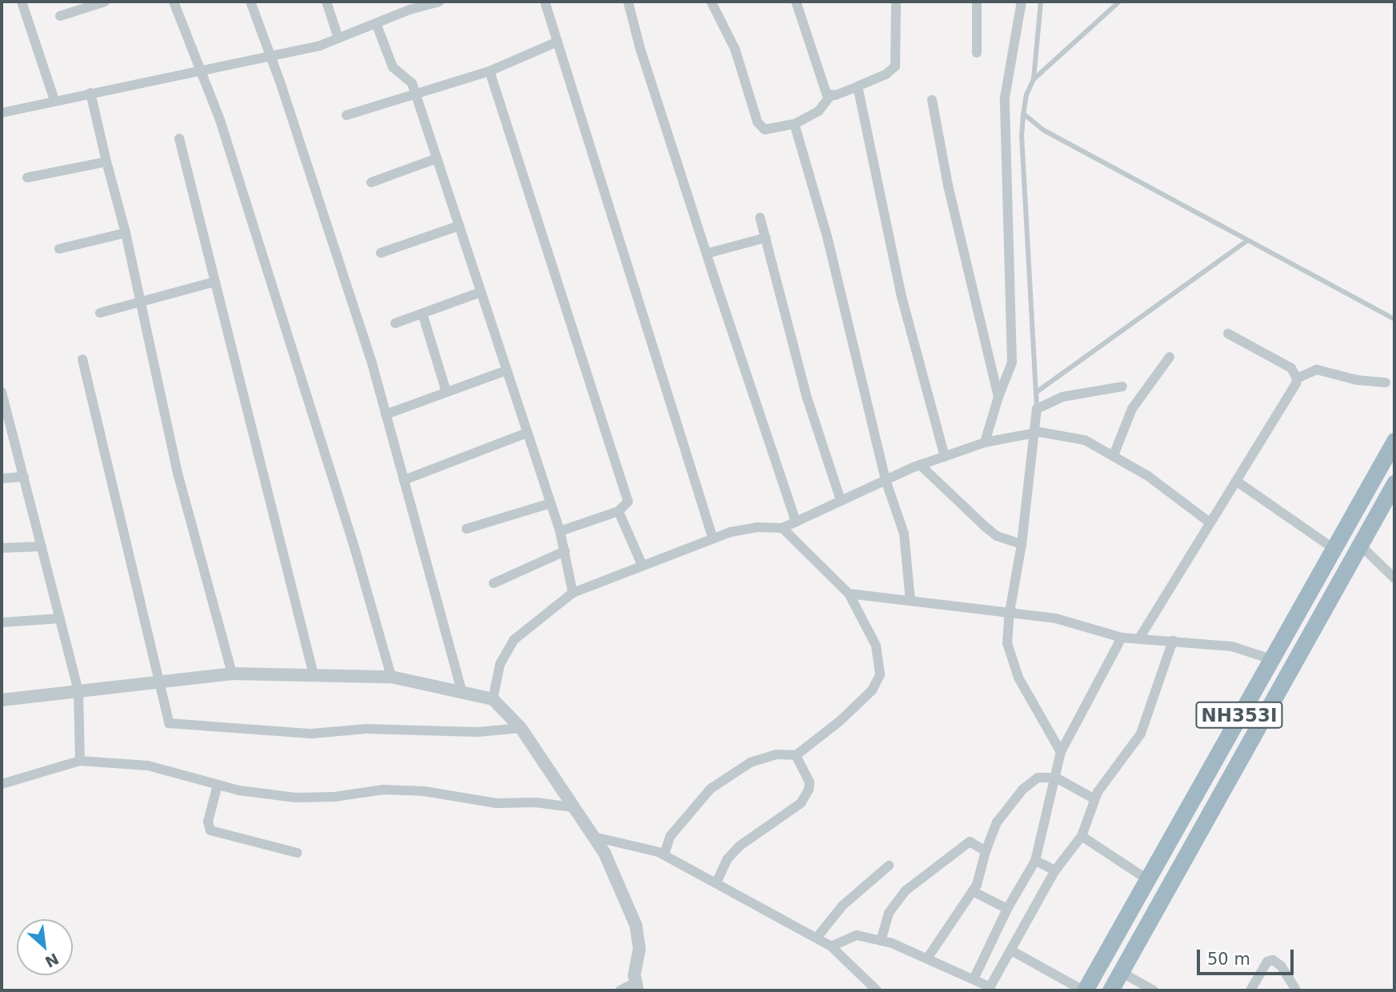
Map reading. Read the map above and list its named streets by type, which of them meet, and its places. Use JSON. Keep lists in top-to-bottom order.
{
  "streets": {
    "highway": ["NH353I"]
  },
  "scale_bar": "50 m",
  "north": "bottom right"
}
